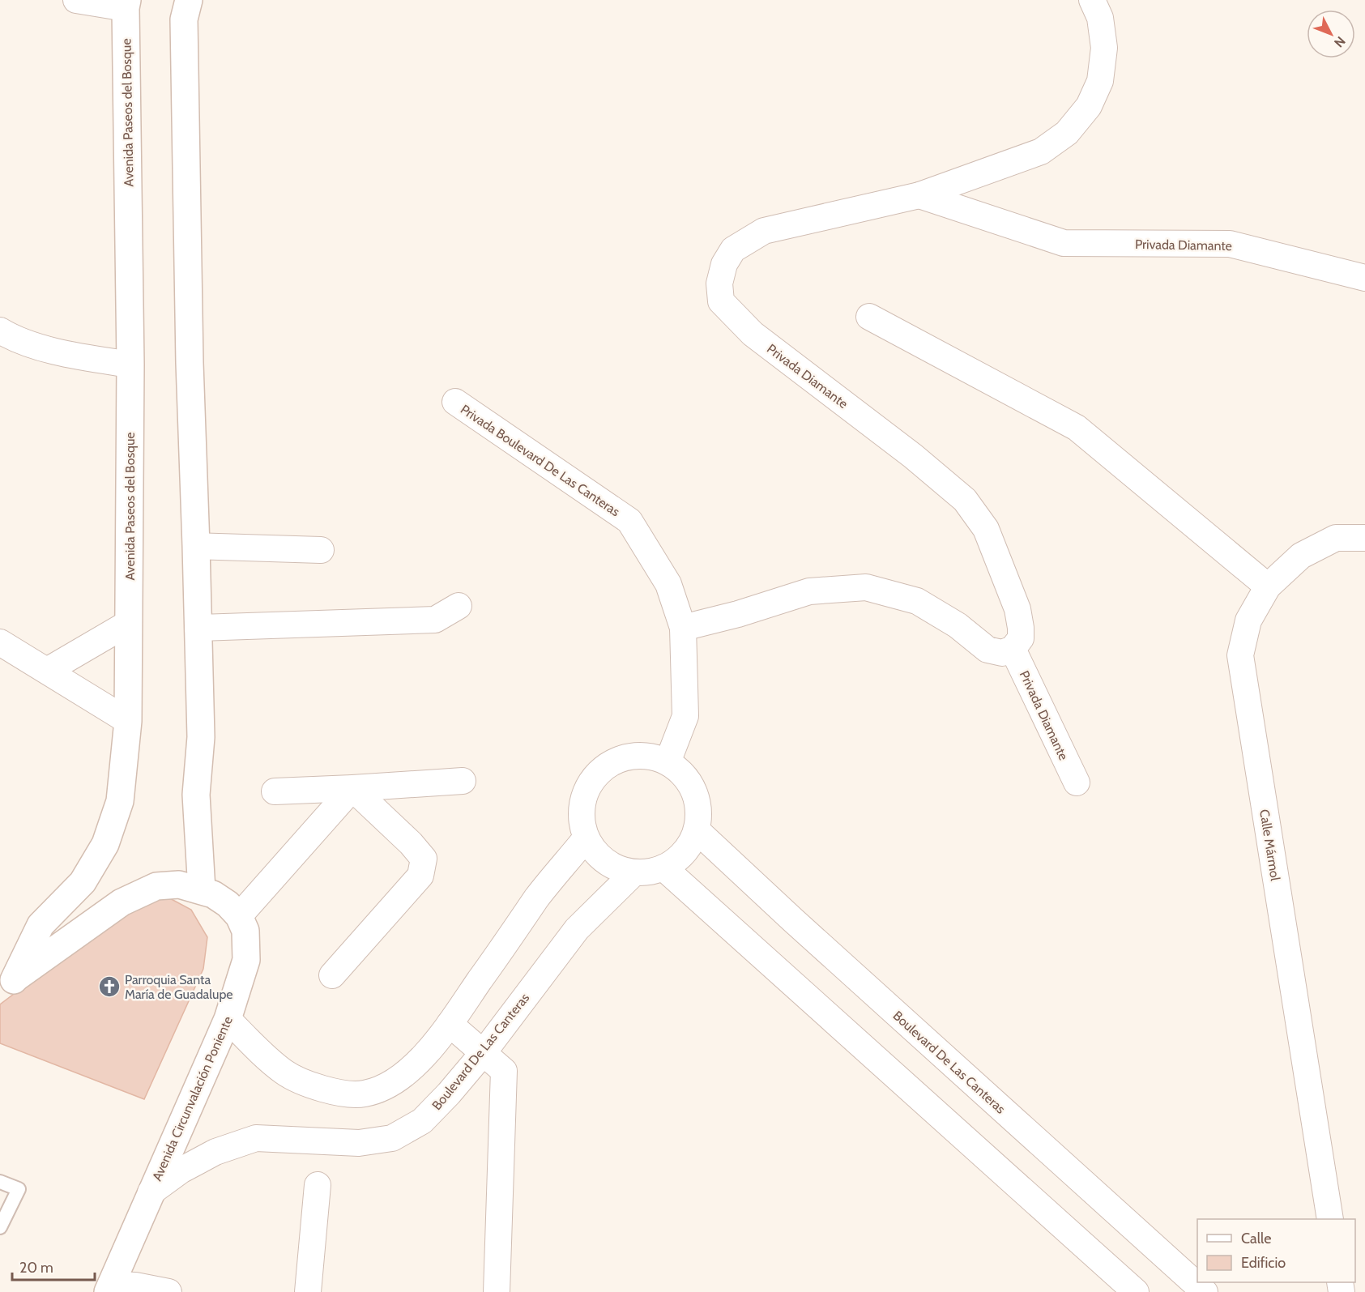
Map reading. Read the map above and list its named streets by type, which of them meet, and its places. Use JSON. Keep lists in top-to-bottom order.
{
  "streets": {
    "street": [
      "Avenida Paseos del Bosque",
      "Privada Diamante",
      "Privada Boulevard De Las Canteras",
      "Calle Mármol",
      "Boulevard De Las Canteras",
      "Avenida Circunvalación Poniente"
    ]
  },
  "crossings": [
    ["Privada Boulevard De Las Canteras", "Boulevard De Las Canteras"],
    ["Boulevard De Las Canteras", "Avenida Circunvalación Poniente"]
  ],
  "places": {
    "church": ["Parroquia Santa María de Guadalupe"]
  },
  "legend": ["Calle", "Edificio"],
  "scale_bar": "20 m",
  "north": "bottom right"
}
